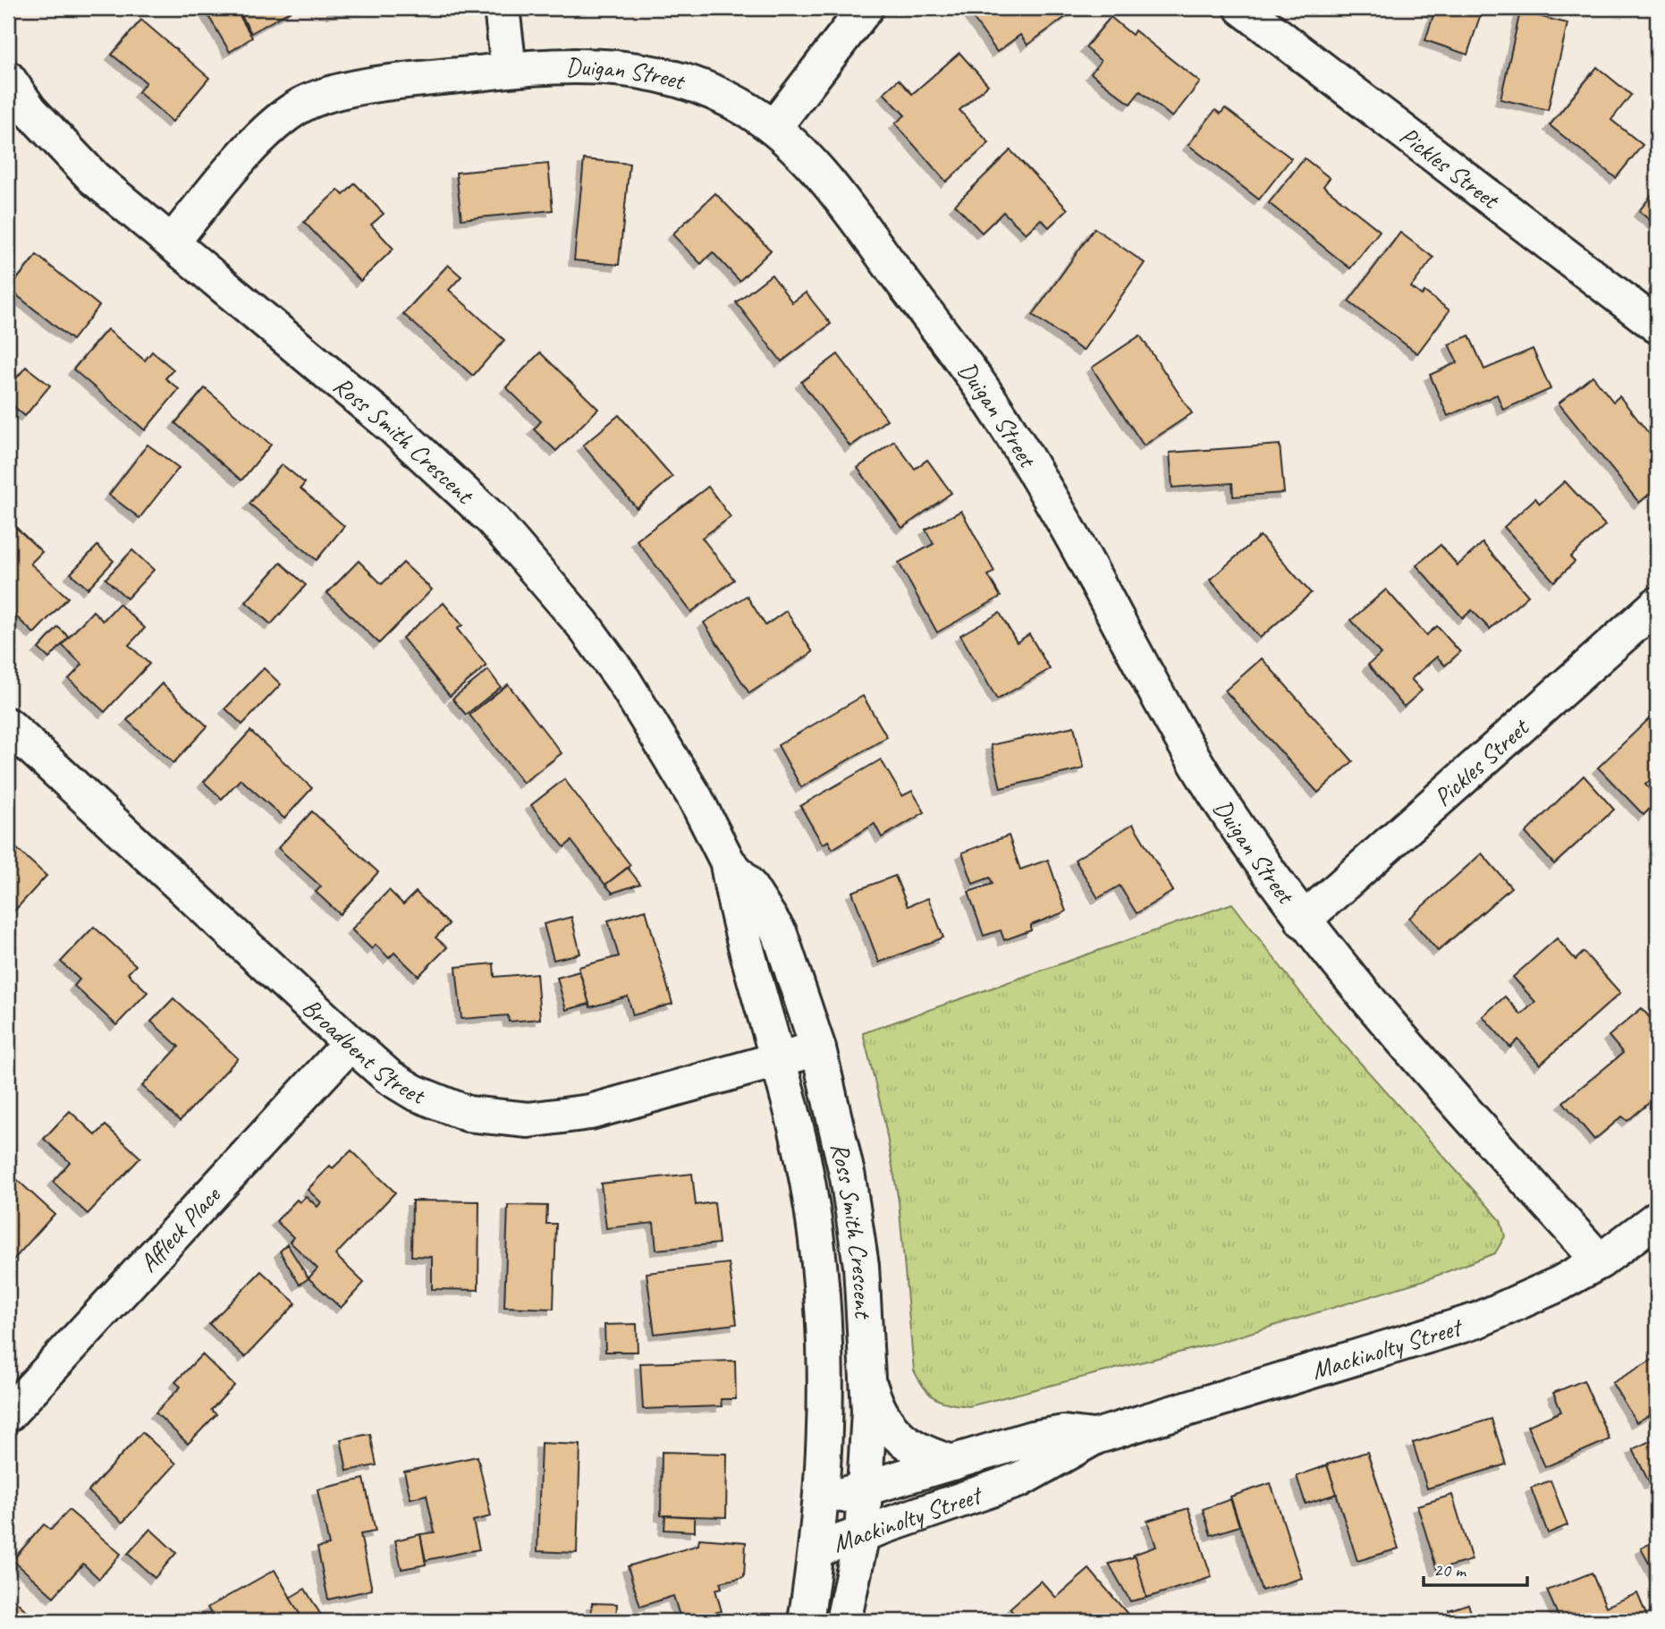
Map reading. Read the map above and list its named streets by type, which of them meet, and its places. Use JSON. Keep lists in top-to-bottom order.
{
  "streets": {
    "street": [
      "Duigan Street",
      "Pickles Street",
      "Ross Smith Crescent",
      "Broadbent Street",
      "Affleck Place",
      "Mackinolty Street"
    ]
  },
  "crossings": [
    ["Duigan Street", "Pickles Street"],
    ["Duigan Street", "Ross Smith Crescent"],
    ["Duigan Street", "Mackinolty Street"],
    ["Ross Smith Crescent", "Broadbent Street"],
    ["Ross Smith Crescent", "Mackinolty Street"],
    ["Broadbent Street", "Affleck Place"]
  ],
  "scale_bar": "20 m"
}
